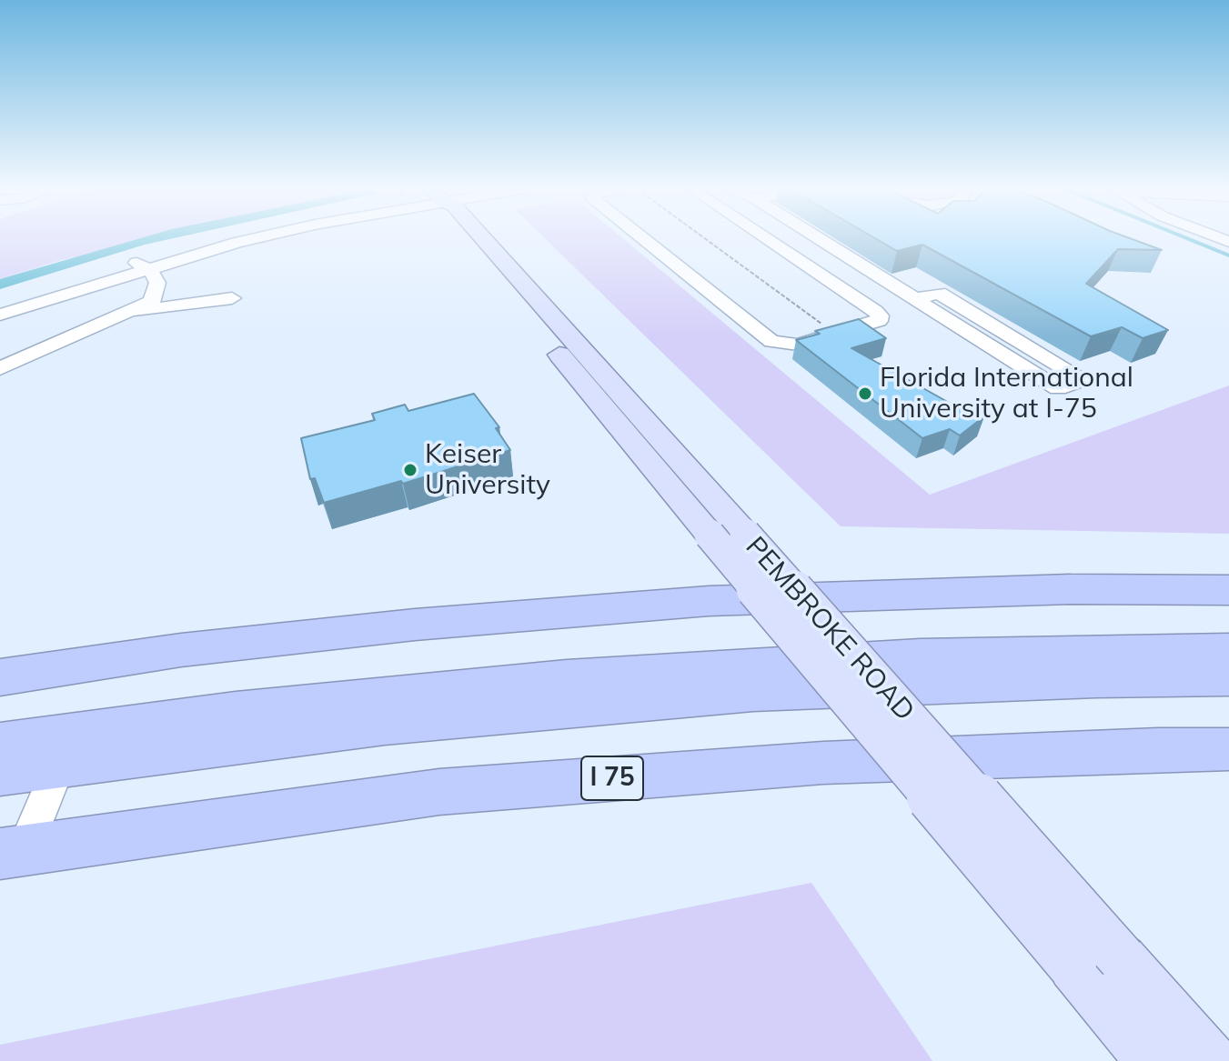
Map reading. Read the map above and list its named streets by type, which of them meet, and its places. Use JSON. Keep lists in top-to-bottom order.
{
  "streets": {
    "highway": ["I 75"],
    "main road": ["PEMBROKE ROAD"]
  },
  "places": ["Florida International University at I-75", "Keiser University"]
}
